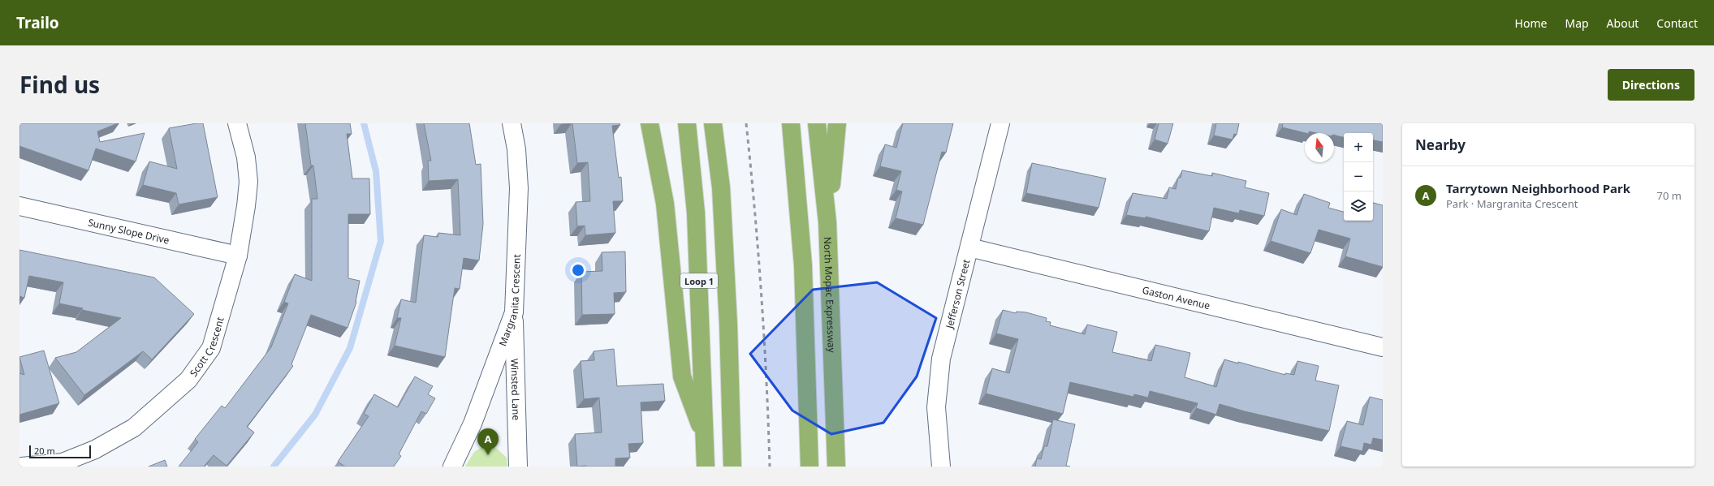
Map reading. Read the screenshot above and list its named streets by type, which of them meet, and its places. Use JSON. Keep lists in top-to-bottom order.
{
  "streets": {
    "highway": ["Loop 1", "North Mopac Expressway"],
    "street": [
      "Sunny Slope Drive",
      "Jefferson Street",
      "Gaston Avenue",
      "Margranita Crescent",
      "Scott Crescent",
      "Winsted Lane"
    ]
  },
  "crossings": [
    ["Sunny Slope Drive", "Scott Crescent"],
    ["Jefferson Street", "Gaston Avenue"],
    ["Margranita Crescent", "Winsted Lane"]
  ],
  "scale_bar": "20 m",
  "north": "top",
  "page": {
    "header": "Trailo",
    "nav": [
      "Home",
      "Map",
      "About",
      "Contact"
    ],
    "title": "Find us",
    "buttons": "Directions",
    "heading": "Nearby",
    "map_buttons": ["+", "−"],
    "list": [
      {
        "mark": "A",
        "name": "Tarrytown Neighborhood Park",
        "note": "Park · Margranita Crescent",
        "value": "70 m"
      }
    ],
    "pins": "A",
    "scale": "20 m"
  }
}
